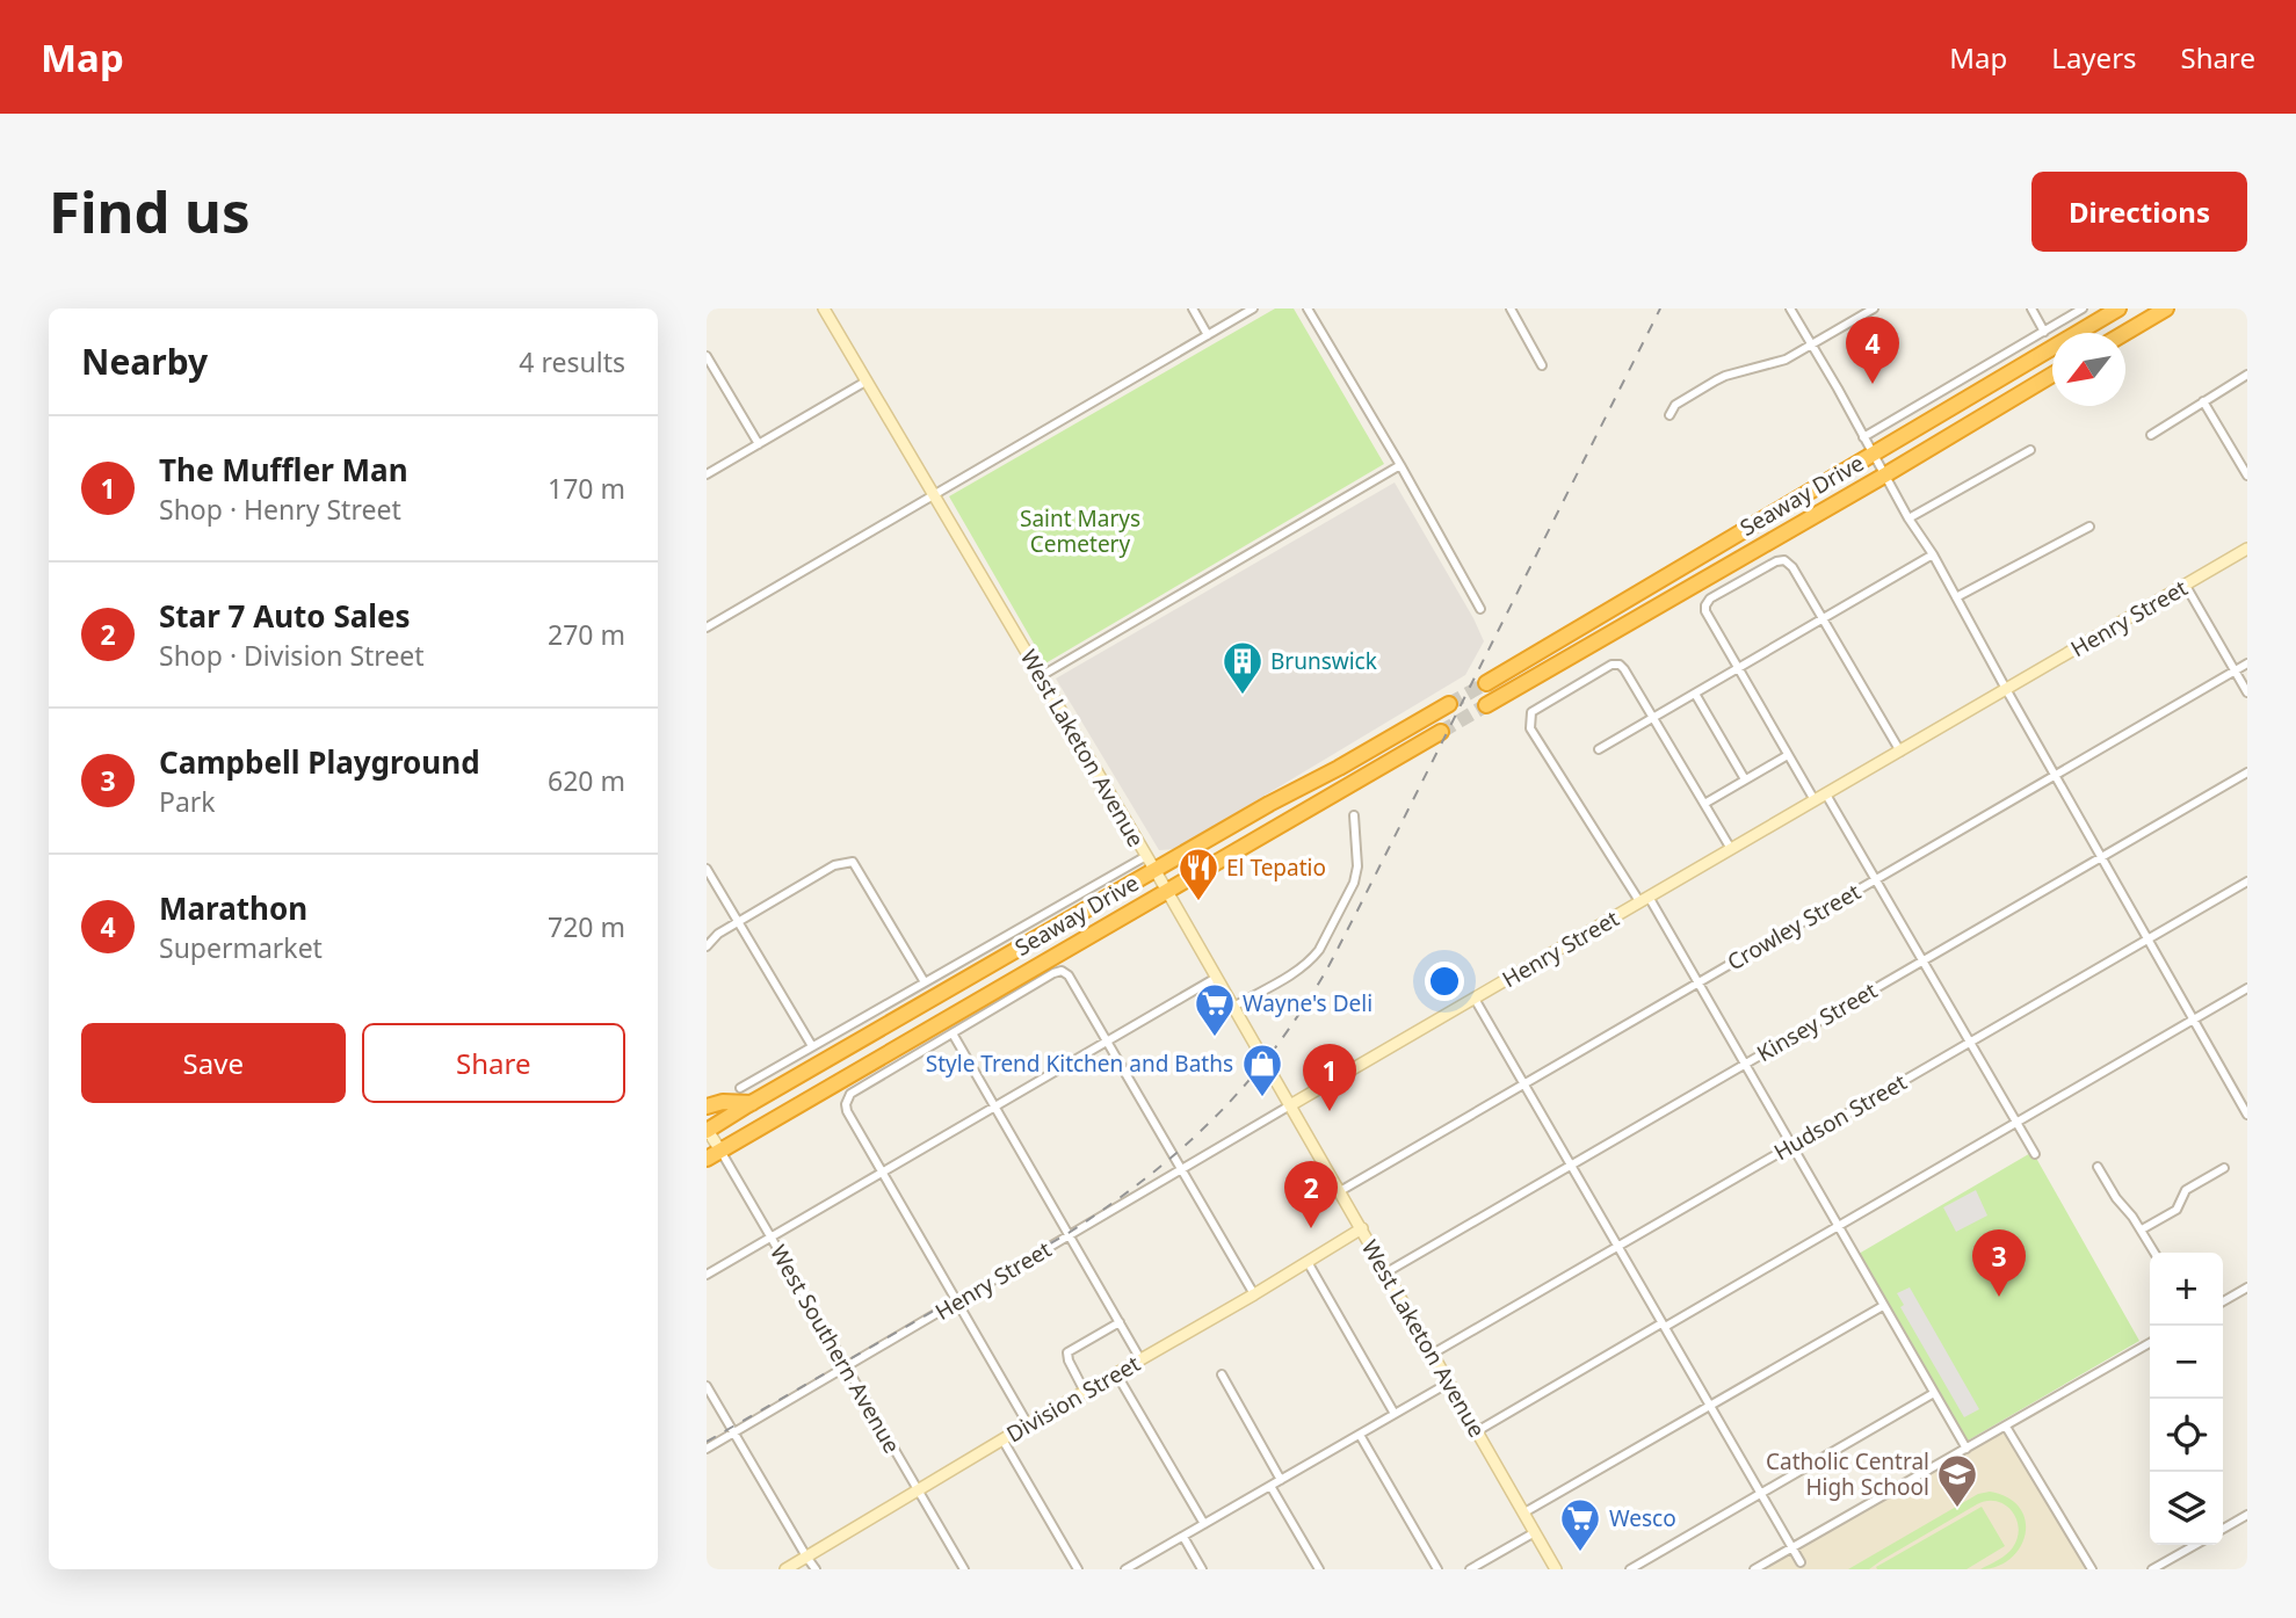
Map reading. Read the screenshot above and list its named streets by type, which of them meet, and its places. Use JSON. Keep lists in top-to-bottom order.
{
  "streets": {
    "highway": ["Seaway Drive"],
    "main road": [
      "Henry Street",
      "West Laketon Avenue",
      "West Southern Avenue",
      "Division Street"
    ],
    "street": ["Crowley Street", "Kinsey Street", "Hudson Street"]
  },
  "crossings": [
    ["Seaway Drive", "West Laketon Avenue"],
    ["Seaway Drive", "West Southern Avenue"],
    ["Henry Street", "West Laketon Avenue"],
    ["Henry Street", "West Southern Avenue"],
    ["West Laketon Avenue", "Crowley Street"],
    ["West Laketon Avenue", "Kinsey Street"],
    ["West Laketon Avenue", "Hudson Street"],
    ["West Laketon Avenue", "Division Street"],
    ["West Southern Avenue", "Division Street"]
  ],
  "parks": ["Saint Marys Cemetery"],
  "places": {
    "building": ["Brunswick"],
    "restaurant": ["El Tepatio"],
    "supermarket": ["Wayne's Deli", "Wesco"],
    "shop": ["Style Trend Kitchen and Baths"],
    "school or university": ["Catholic Central High School"]
  },
  "north": "bottom left",
  "page": {
    "header": "Map",
    "nav": ["Map", "Layers", "Share"],
    "buttons": [
      "Directions",
      ["Save", "Share"]
    ],
    "title": "Find us",
    "heading": ["Nearby", "4 results"],
    "pins": [
      "4",
      "1",
      "2",
      "3"
    ],
    "list": [
      {
        "mark": "1",
        "name": "The Muffler Man",
        "note": "Shop · Henry Street",
        "value": "170 m"
      },
      {
        "mark": "2",
        "name": "Star 7 Auto Sales",
        "note": "Shop · Division Street",
        "value": "270 m"
      },
      {
        "mark": "3",
        "name": "Campbell Playground",
        "note": "Park",
        "value": "620 m"
      },
      {
        "mark": "4",
        "name": "Marathon",
        "note": "Supermarket",
        "value": "720 m"
      }
    ],
    "map_buttons": ["+", "−"]
  }
}
